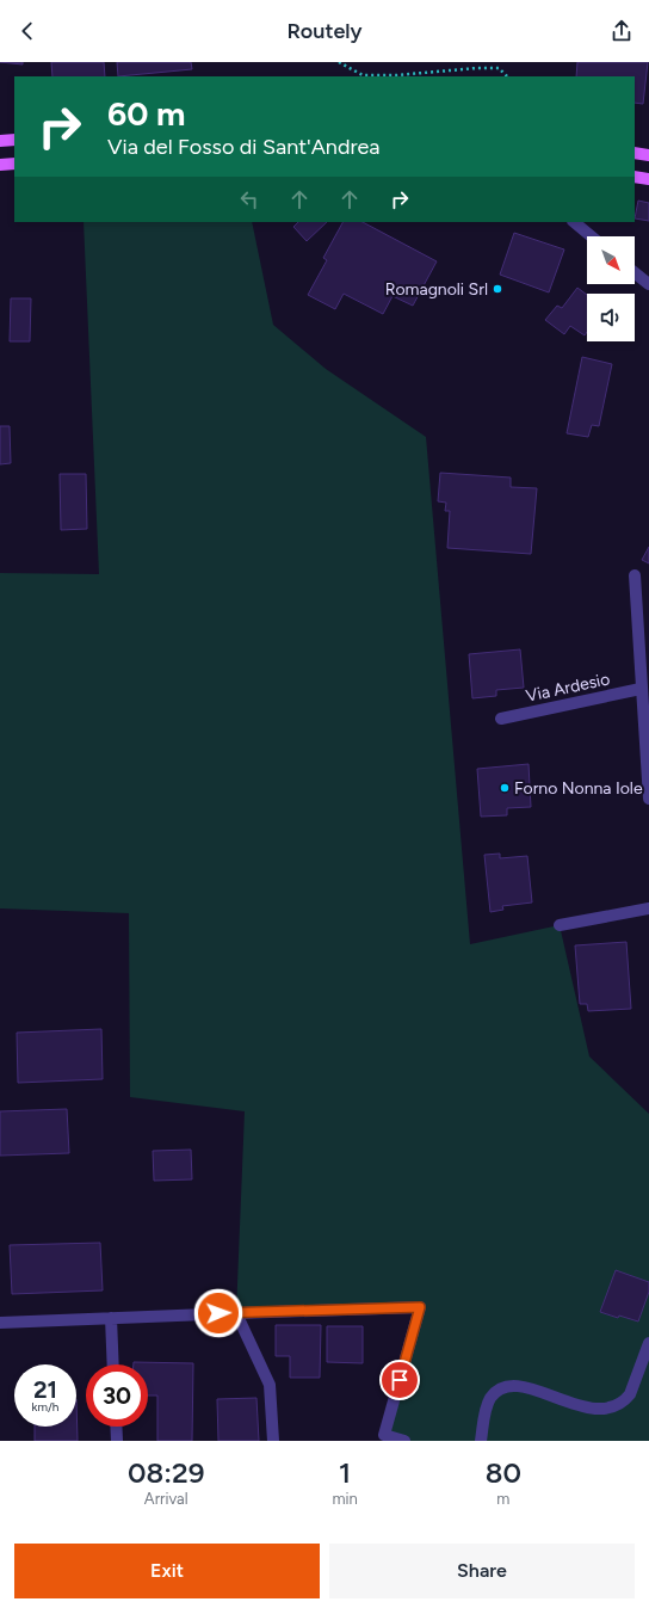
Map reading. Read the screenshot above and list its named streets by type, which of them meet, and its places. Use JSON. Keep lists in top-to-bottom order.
{
  "streets": {
    "street": ["Via Ardesio"]
  },
  "places": ["Romagnoli Srl", "Forno Nonna Iole"],
  "north": "bottom right",
  "page": {
    "header": "Routely",
    "turn": ["60 m", "Via del Fosso di Sant'Andrea"],
    "speed": "21 km/h",
    "limit": "30",
    "eta": [
      "08:29",
      "Arrival",
      "1",
      "min",
      "80",
      "m"
    ],
    "buttons": ["Exit", "Share"]
  }
}
